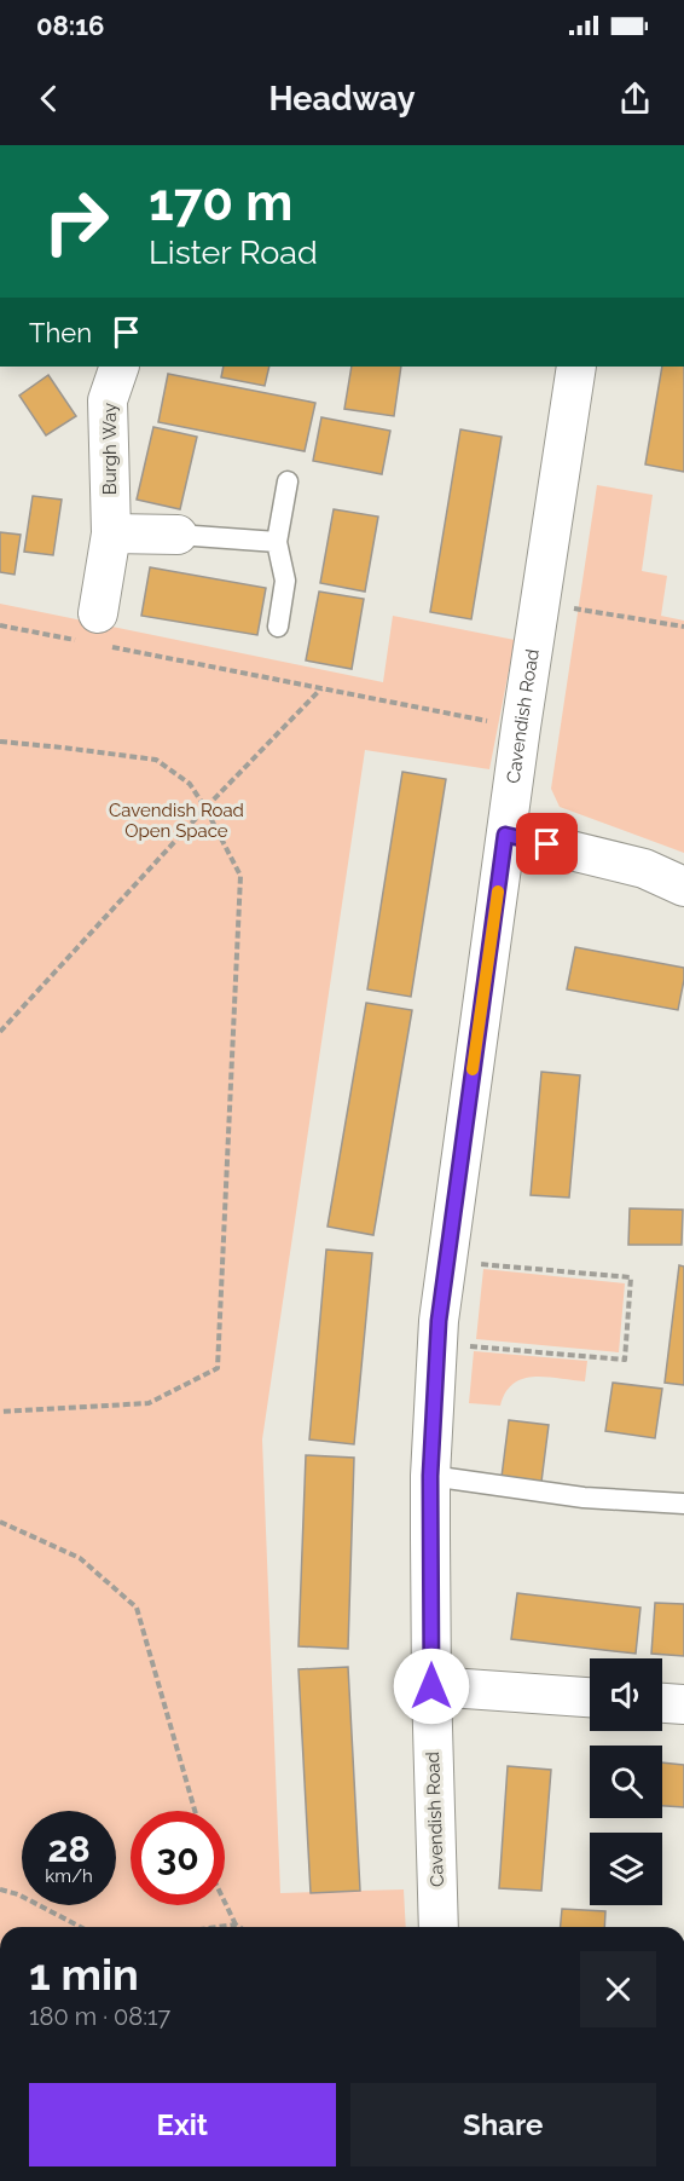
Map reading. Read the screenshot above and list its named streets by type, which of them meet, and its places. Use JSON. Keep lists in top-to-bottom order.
{
  "streets": {
    "street": ["Burgh Way", "Cavendish Road"]
  },
  "parks": ["Cavendish Road Open Space"],
  "page": {
    "status": "08:16",
    "header": "Headway",
    "turn": ["170 m", "Lister Road"],
    "then": "Then",
    "speed": "28 km/h",
    "limit": "30",
    "heading": ["1 min", "180 m · 08:17"],
    "buttons": ["Exit", "Share"]
  }
}
